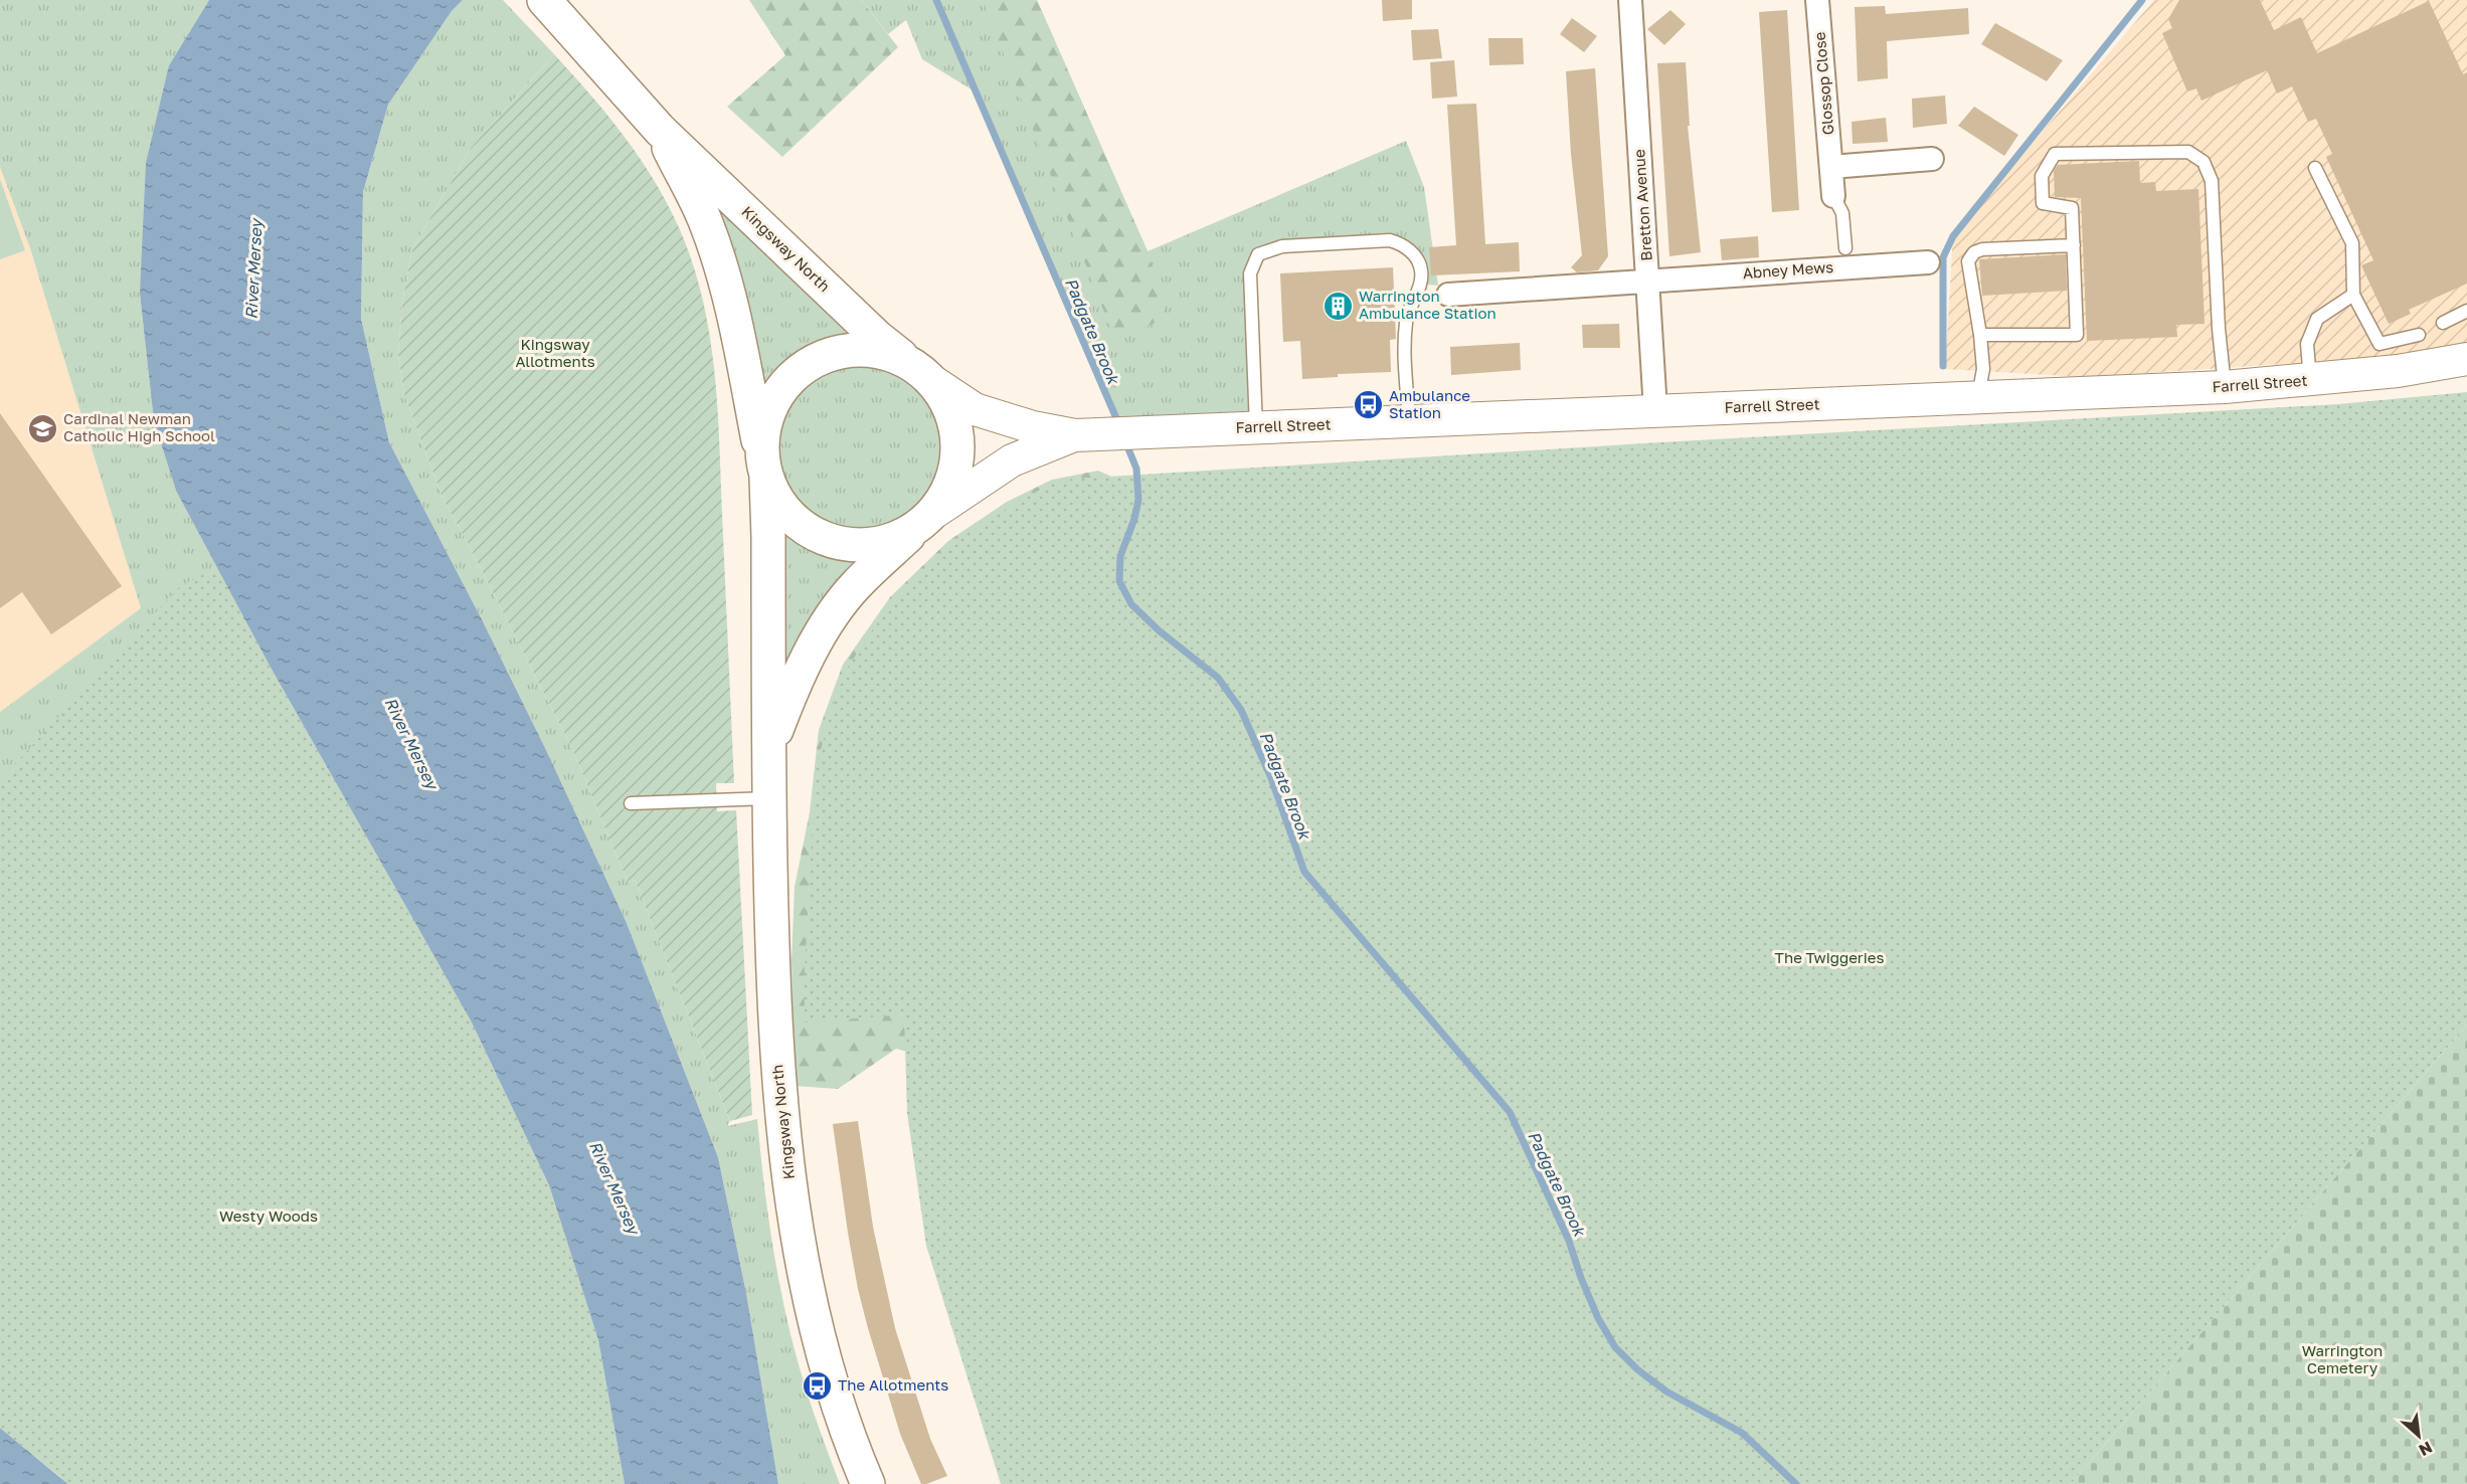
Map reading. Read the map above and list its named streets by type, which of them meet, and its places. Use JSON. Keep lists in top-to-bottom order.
{
  "streets": {
    "main road": ["Kingsway North"],
    "street": [
      "Glossop Close",
      "Bretton Avenue",
      "Abney Mews",
      "Farrell Street"
    ]
  },
  "crossings": [
    ["Bretton Avenue", "Abney Mews"],
    ["Bretton Avenue", "Farrell Street"],
    ["Kingsway North", "Farrell Street"]
  ],
  "water": ["River Mersey", "Padgate Brook"],
  "parks": [
    "Kingsway Allotments",
    "The Twiggeries",
    "Westy Woods",
    "Warrington Cemetery"
  ],
  "places": {
    "building": ["Warrington Ambulance Station"],
    "bus stop": ["Ambulance Station", "The Allotments"],
    "school or university": ["Cardinal Newman Catholic High School"]
  },
  "north": "bottom right"
}
